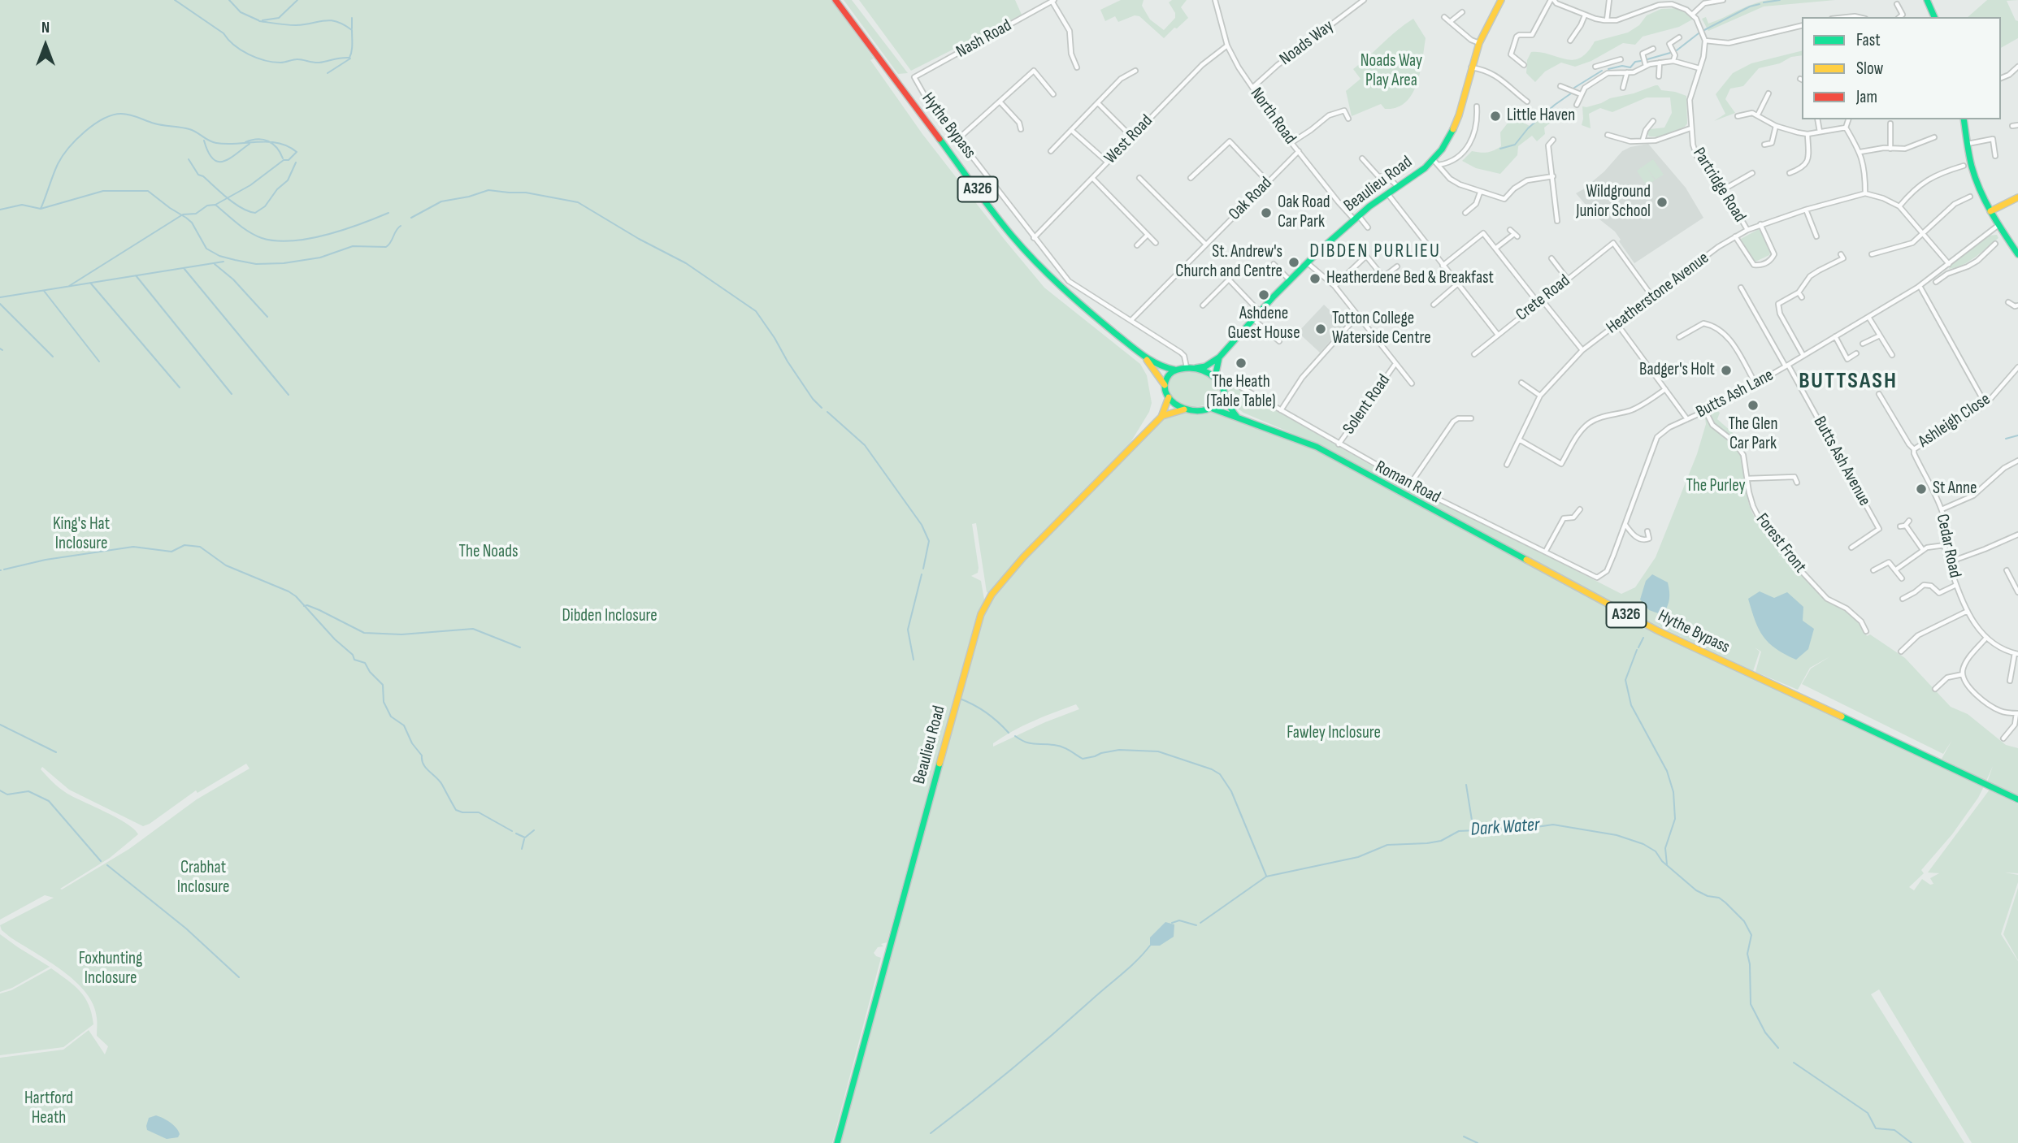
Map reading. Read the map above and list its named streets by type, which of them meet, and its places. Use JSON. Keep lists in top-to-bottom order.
{
  "streets": {
    "main road": ["Hythe Bypass", "Beaulieu Road", "A326"],
    "street": [
      "Nash Road",
      "Noads Way",
      "North Road",
      "West Road",
      "Partridge Road",
      "Oak Road",
      "Heatherstone Avenue",
      "Crete Road",
      "Butts Ash Lane",
      "Solent Road",
      "Ashleigh Close",
      "Butts Ash Avenue",
      "Roman Road",
      "Forest Front",
      "Cedar Road"
    ]
  },
  "crossings": [
    ["Noads Way", "North Road"],
    ["North Road", "West Road"],
    ["North Road", "Beaulieu Road"],
    ["North Road", "Oak Road"],
    ["Hythe Bypass", "Beaulieu Road"],
    ["Hythe Bypass", "Roman Road"],
    ["Beaulieu Road", "Roman Road"],
    ["Partridge Road", "Heatherstone Avenue"],
    ["Heatherstone Avenue", "Crete Road"],
    ["Butts Ash Lane", "Butts Ash Avenue"],
    ["Butts Ash Lane", "Roman Road"],
    ["Butts Ash Lane", "Forest Front"],
    ["Solent Road", "Roman Road"],
    ["Ashleigh Close", "Cedar Road"]
  ],
  "districts": ["DIBDEN PURLIEU", "BUTTSASH"],
  "water": ["Dark Water"],
  "parks": [
    "Noads Way Play Area",
    "The Purley",
    "King's Hat Inclosure",
    "The Noads",
    "Dibden Inclosure",
    "Fawley Inclosure",
    "Crabhat Inclosure",
    "Foxhunting Inclosure",
    "Hartford Heath"
  ],
  "places": [
    "Little Haven",
    "Wildground Junior School",
    "Oak Road Car Park",
    "St. Andrew's Church and Centre",
    "Heatherdene Bed & Breakfast",
    "Ashdene Guest House",
    "Totton College Waterside Centre",
    "The Heath (Table Table)",
    "Badger's Holt",
    "The Glen Car Park",
    "St Anne"
  ],
  "legend": ["Fast", "Slow", "Jam"],
  "north": "top"
}
